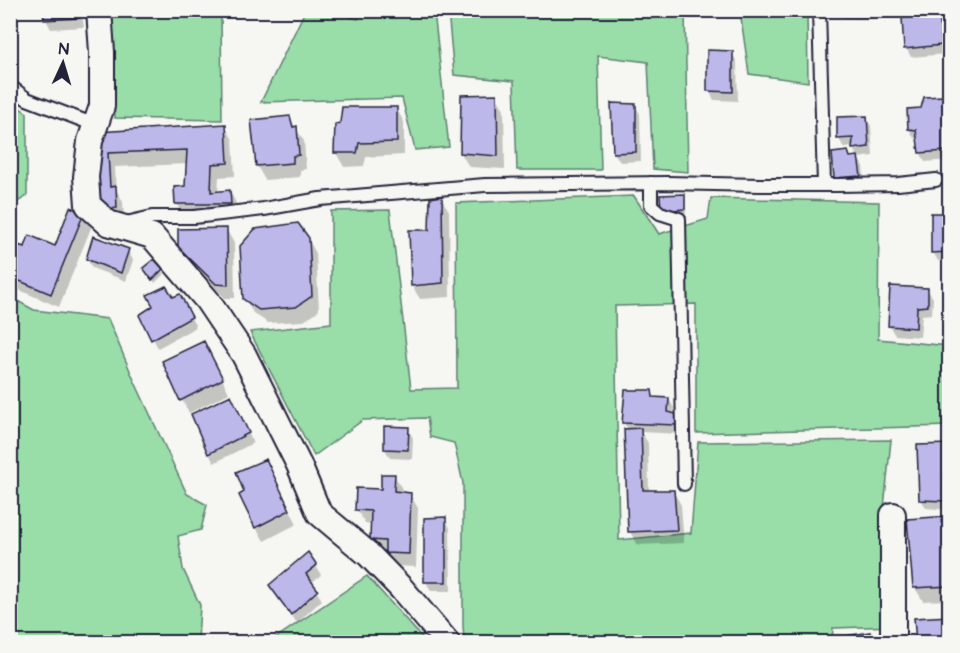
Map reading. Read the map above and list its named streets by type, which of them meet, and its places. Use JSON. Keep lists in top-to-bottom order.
{
  "north": "top"
}
